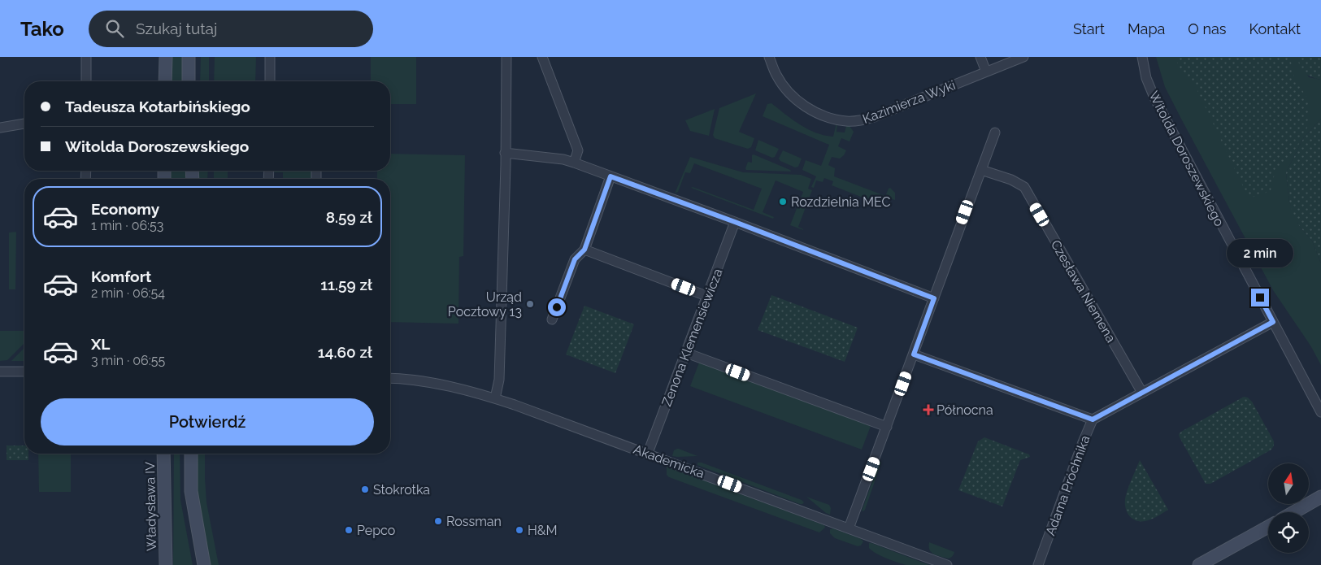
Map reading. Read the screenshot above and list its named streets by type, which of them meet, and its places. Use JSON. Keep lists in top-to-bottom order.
{
  "streets": {
    "main road": ["Władysława IV"],
    "street": [
      "Kazimierza Wyki",
      "Witolda Doroszewskiego",
      "Czesława Niemena",
      "Zenona Klemensiewicza",
      "Akademicka",
      "Adama Próchnika"
    ]
  },
  "crossings": [
    ["Witolda Doroszewskiego", "Adama Próchnika"],
    ["Czesława Niemena", "Adama Próchnika"],
    ["Zenona Klemensiewicza", "Akademicka"]
  ],
  "places": {
    "other": [
      "Rozdzielnia MEC",
      "Urząd Pocztowy 13",
      "Stokrotka",
      "Rossman",
      "Pepco",
      "H&M"
    ],
    "health": ["Północna"]
  },
  "north": "top",
  "page": {
    "header": "Tako",
    "search": "Szukaj tutaj",
    "nav": [
      "Start",
      "Mapa",
      "O nas",
      "Kontakt"
    ],
    "banner": ["Tadeusza Kotarbińskiego", "Witolda Doroszewskiego"],
    "list": [
      {
        "name": "Economy",
        "note": "1 min · 06:53",
        "value": "8.59 zł"
      },
      {
        "name": "Komfort",
        "note": "2 min · 06:54",
        "value": "11.59 zł"
      },
      {
        "name": "XL",
        "note": "3 min · 06:55",
        "value": "14.60 zł"
      }
    ],
    "bubble": "2 min",
    "buttons": "Potwierdź"
  }
}
